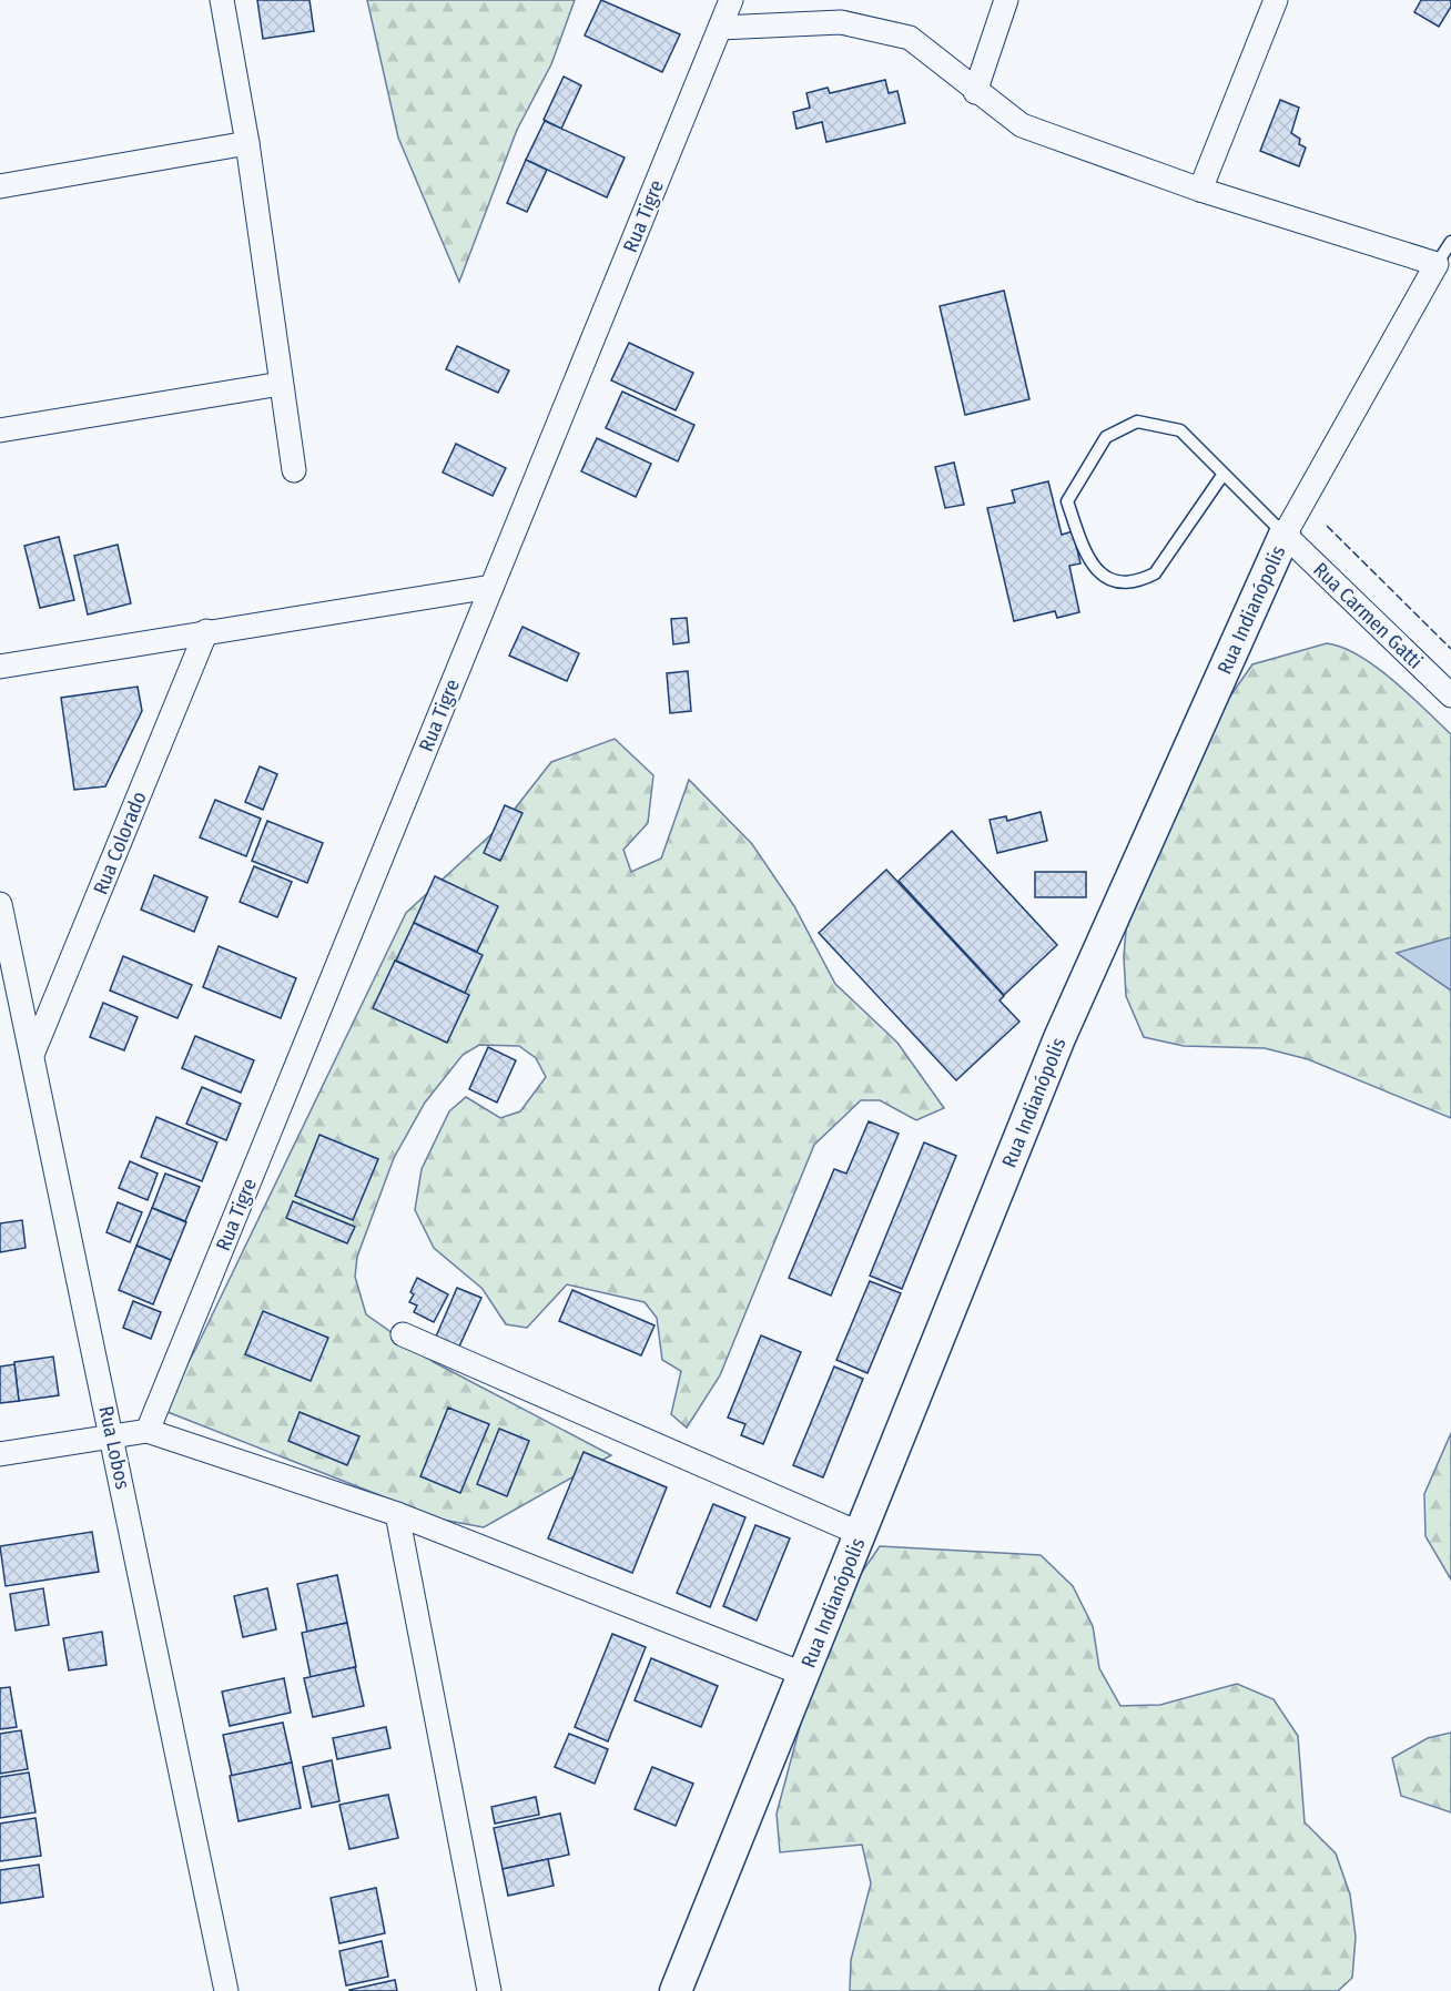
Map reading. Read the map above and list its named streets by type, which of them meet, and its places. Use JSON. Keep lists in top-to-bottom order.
{
  "streets": {
    "street": [
      "Rua Tigre",
      "Rua Indianópolis",
      "Rua Carmen Gatti",
      "Rua Colorado",
      "Rua Lobos"
    ]
  },
  "crossings": [
    ["Rua Indianópolis", "Rua Carmen Gatti"],
    ["Rua Colorado", "Rua Lobos"]
  ]
}
